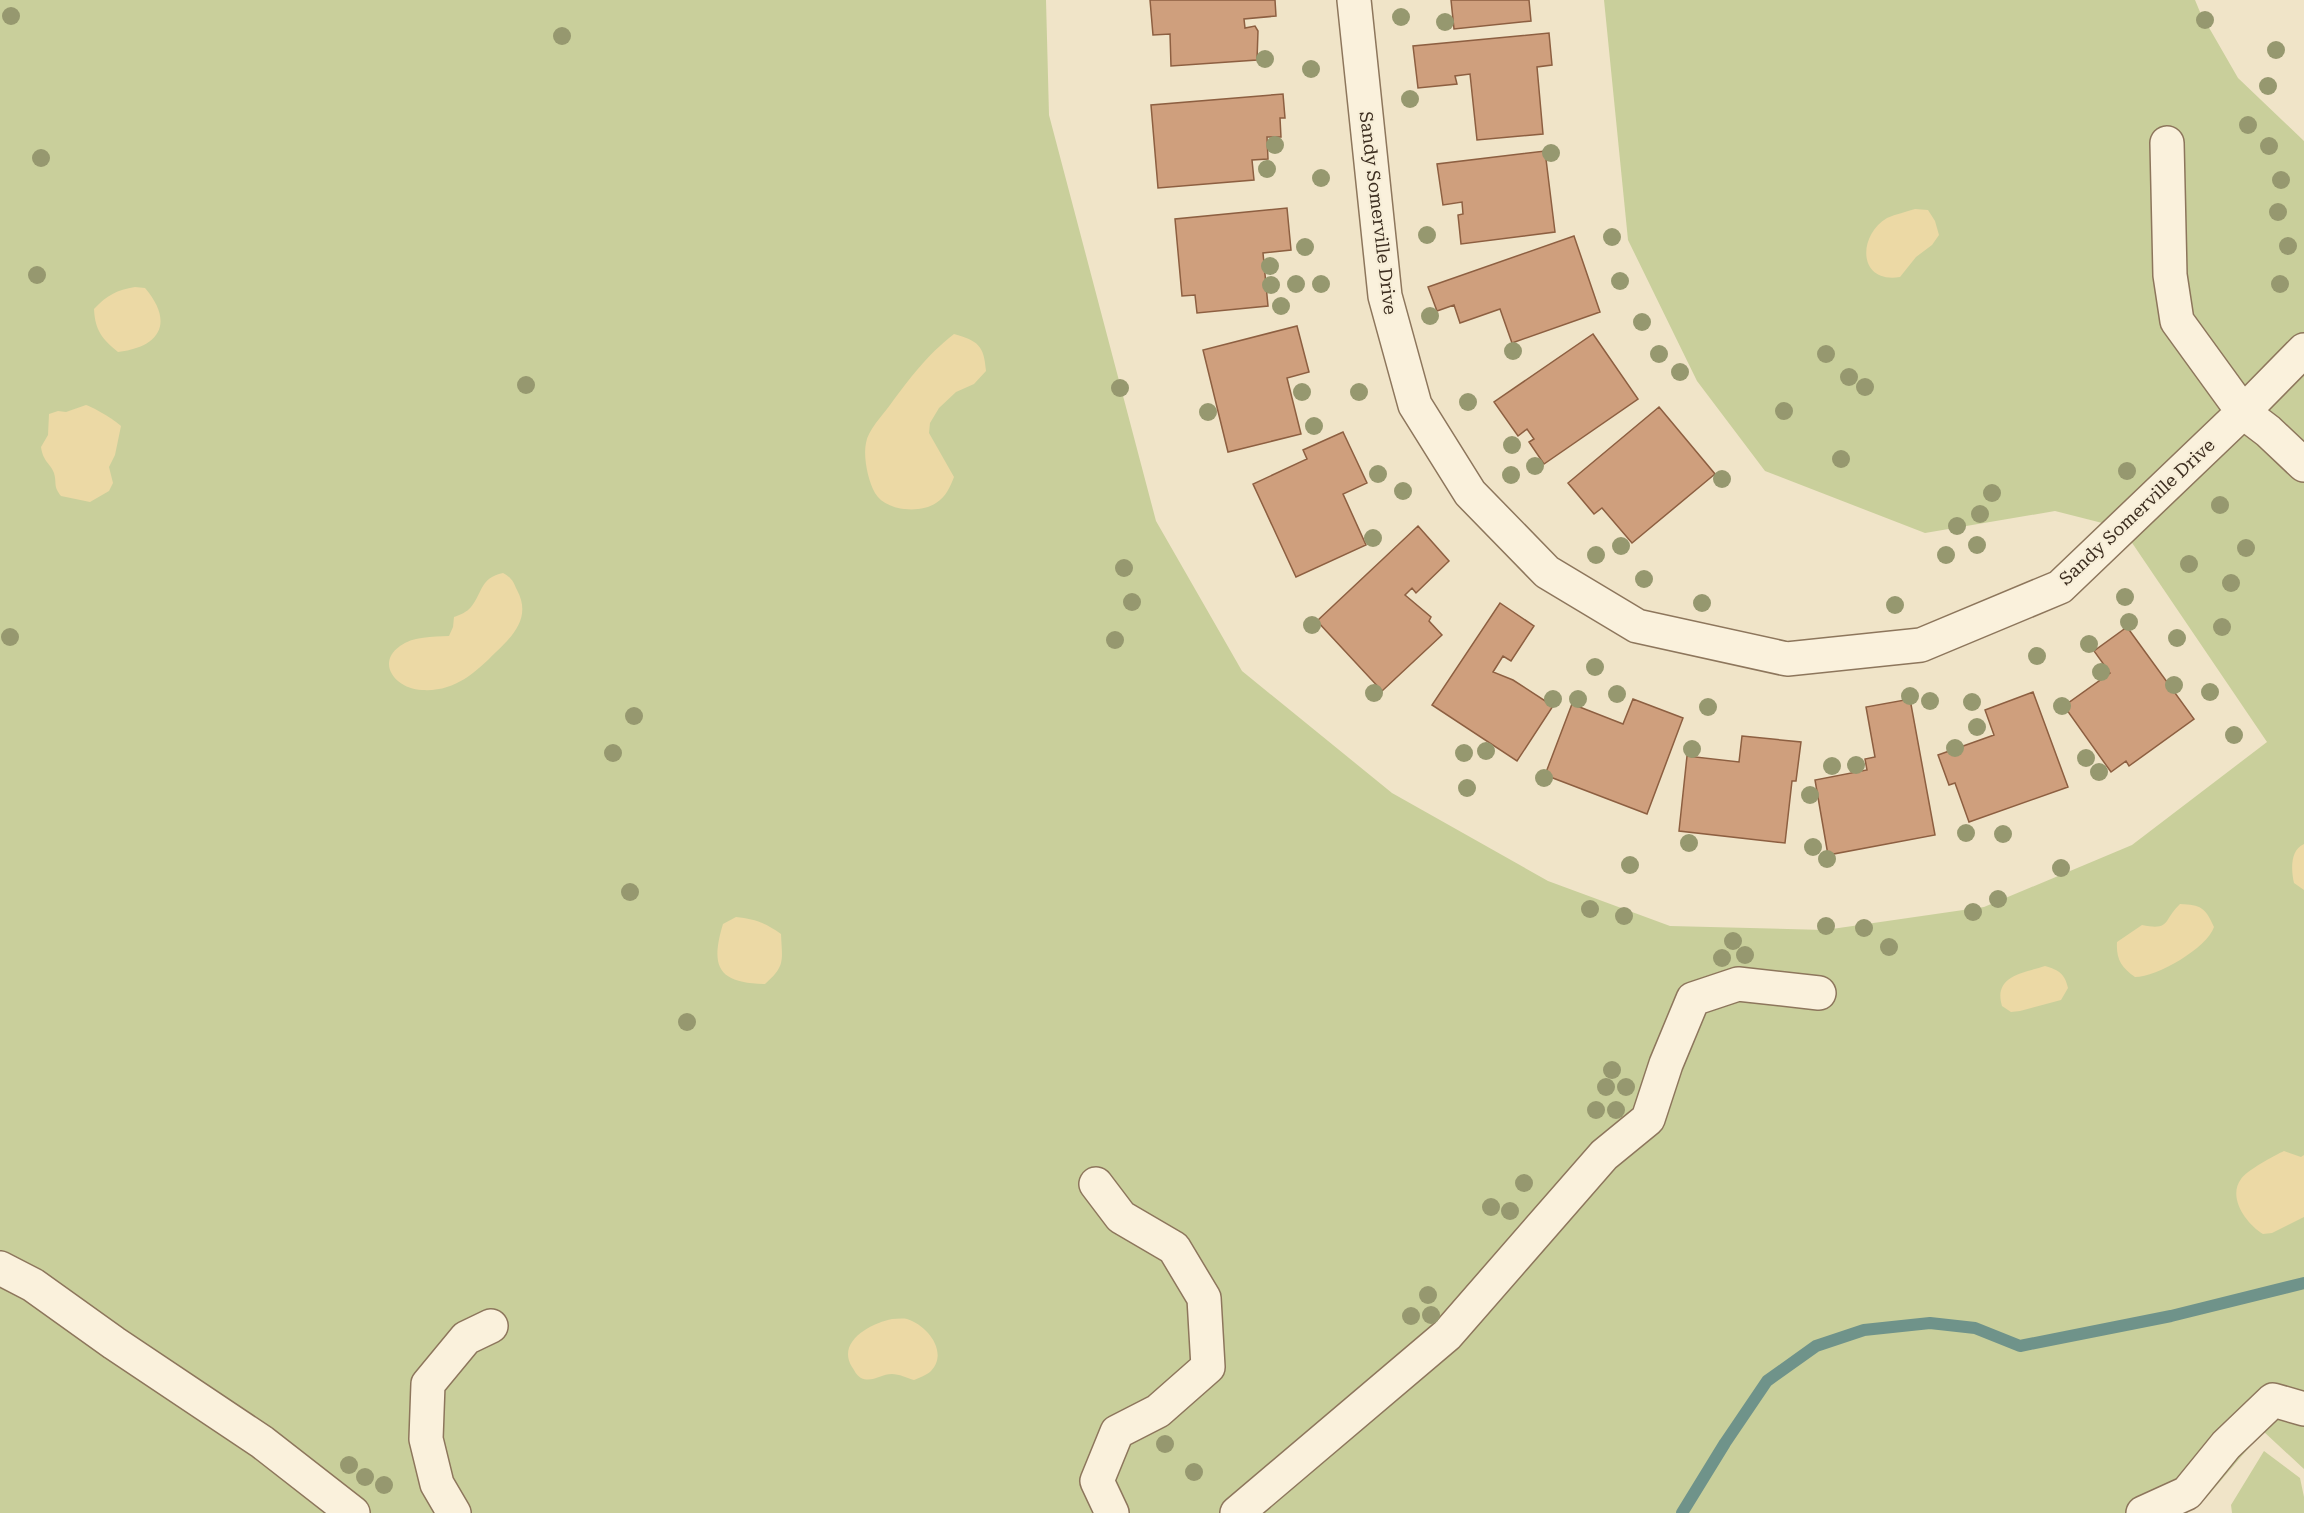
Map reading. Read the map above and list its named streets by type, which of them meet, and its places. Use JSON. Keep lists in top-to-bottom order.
{
  "streets": {
    "street": ["Sandy Somerville Drive"]
  }
}
